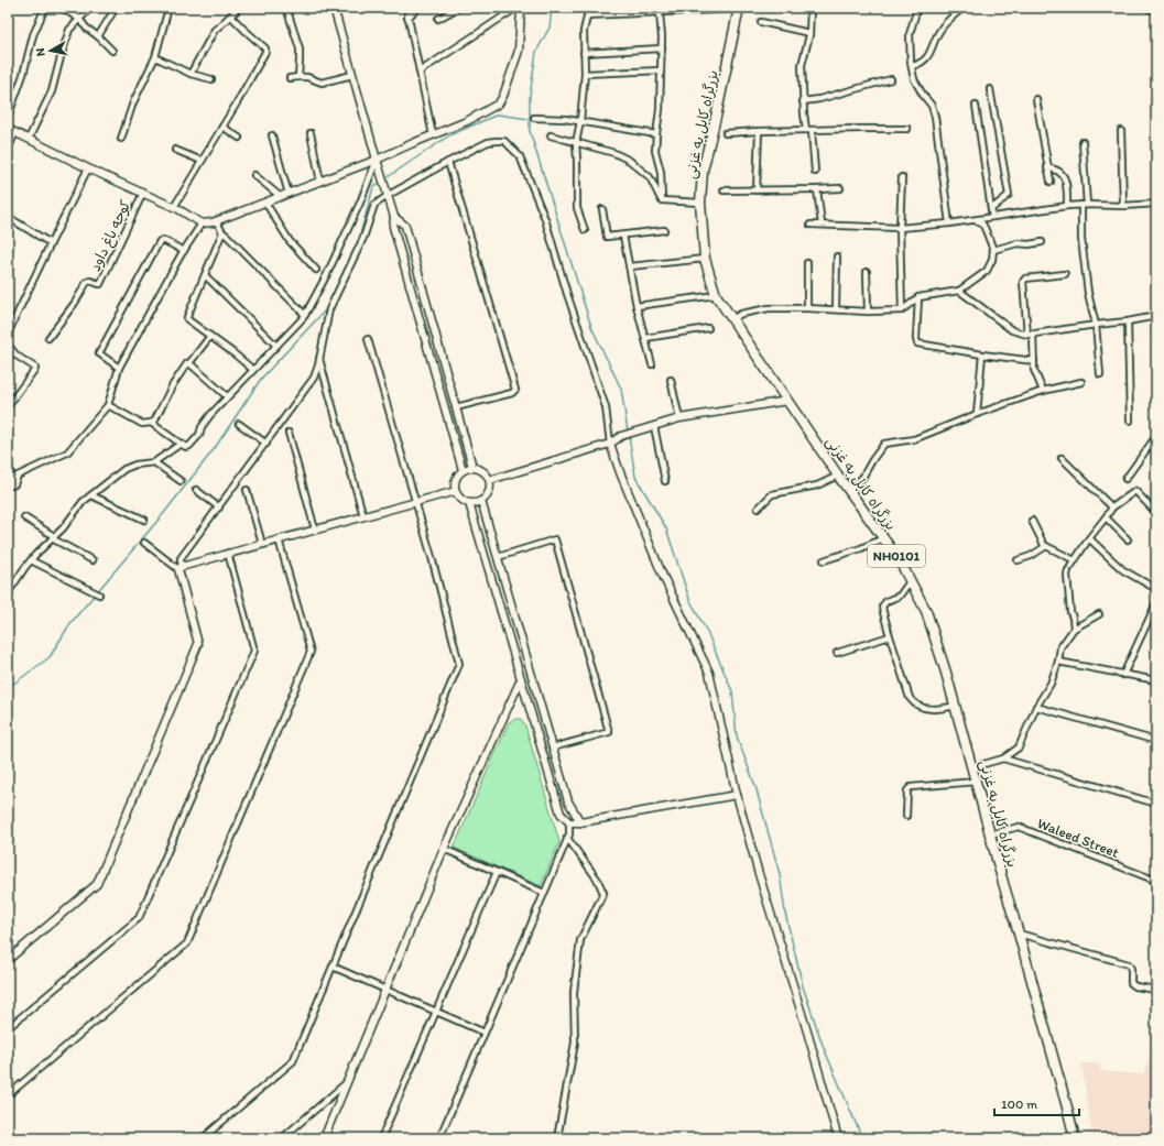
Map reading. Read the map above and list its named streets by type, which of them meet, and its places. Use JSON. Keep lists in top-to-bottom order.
{
  "streets": {
    "highway": ["بزرگراه کابل به غزنی", "NH0101"],
    "street": ["کوچه باغ داود", "Waleed Street"]
  },
  "crossings": [
    ["بزرگراه کابل به غزنی", "Waleed Street"]
  ],
  "scale_bar": "100 m",
  "north": "left"
}
